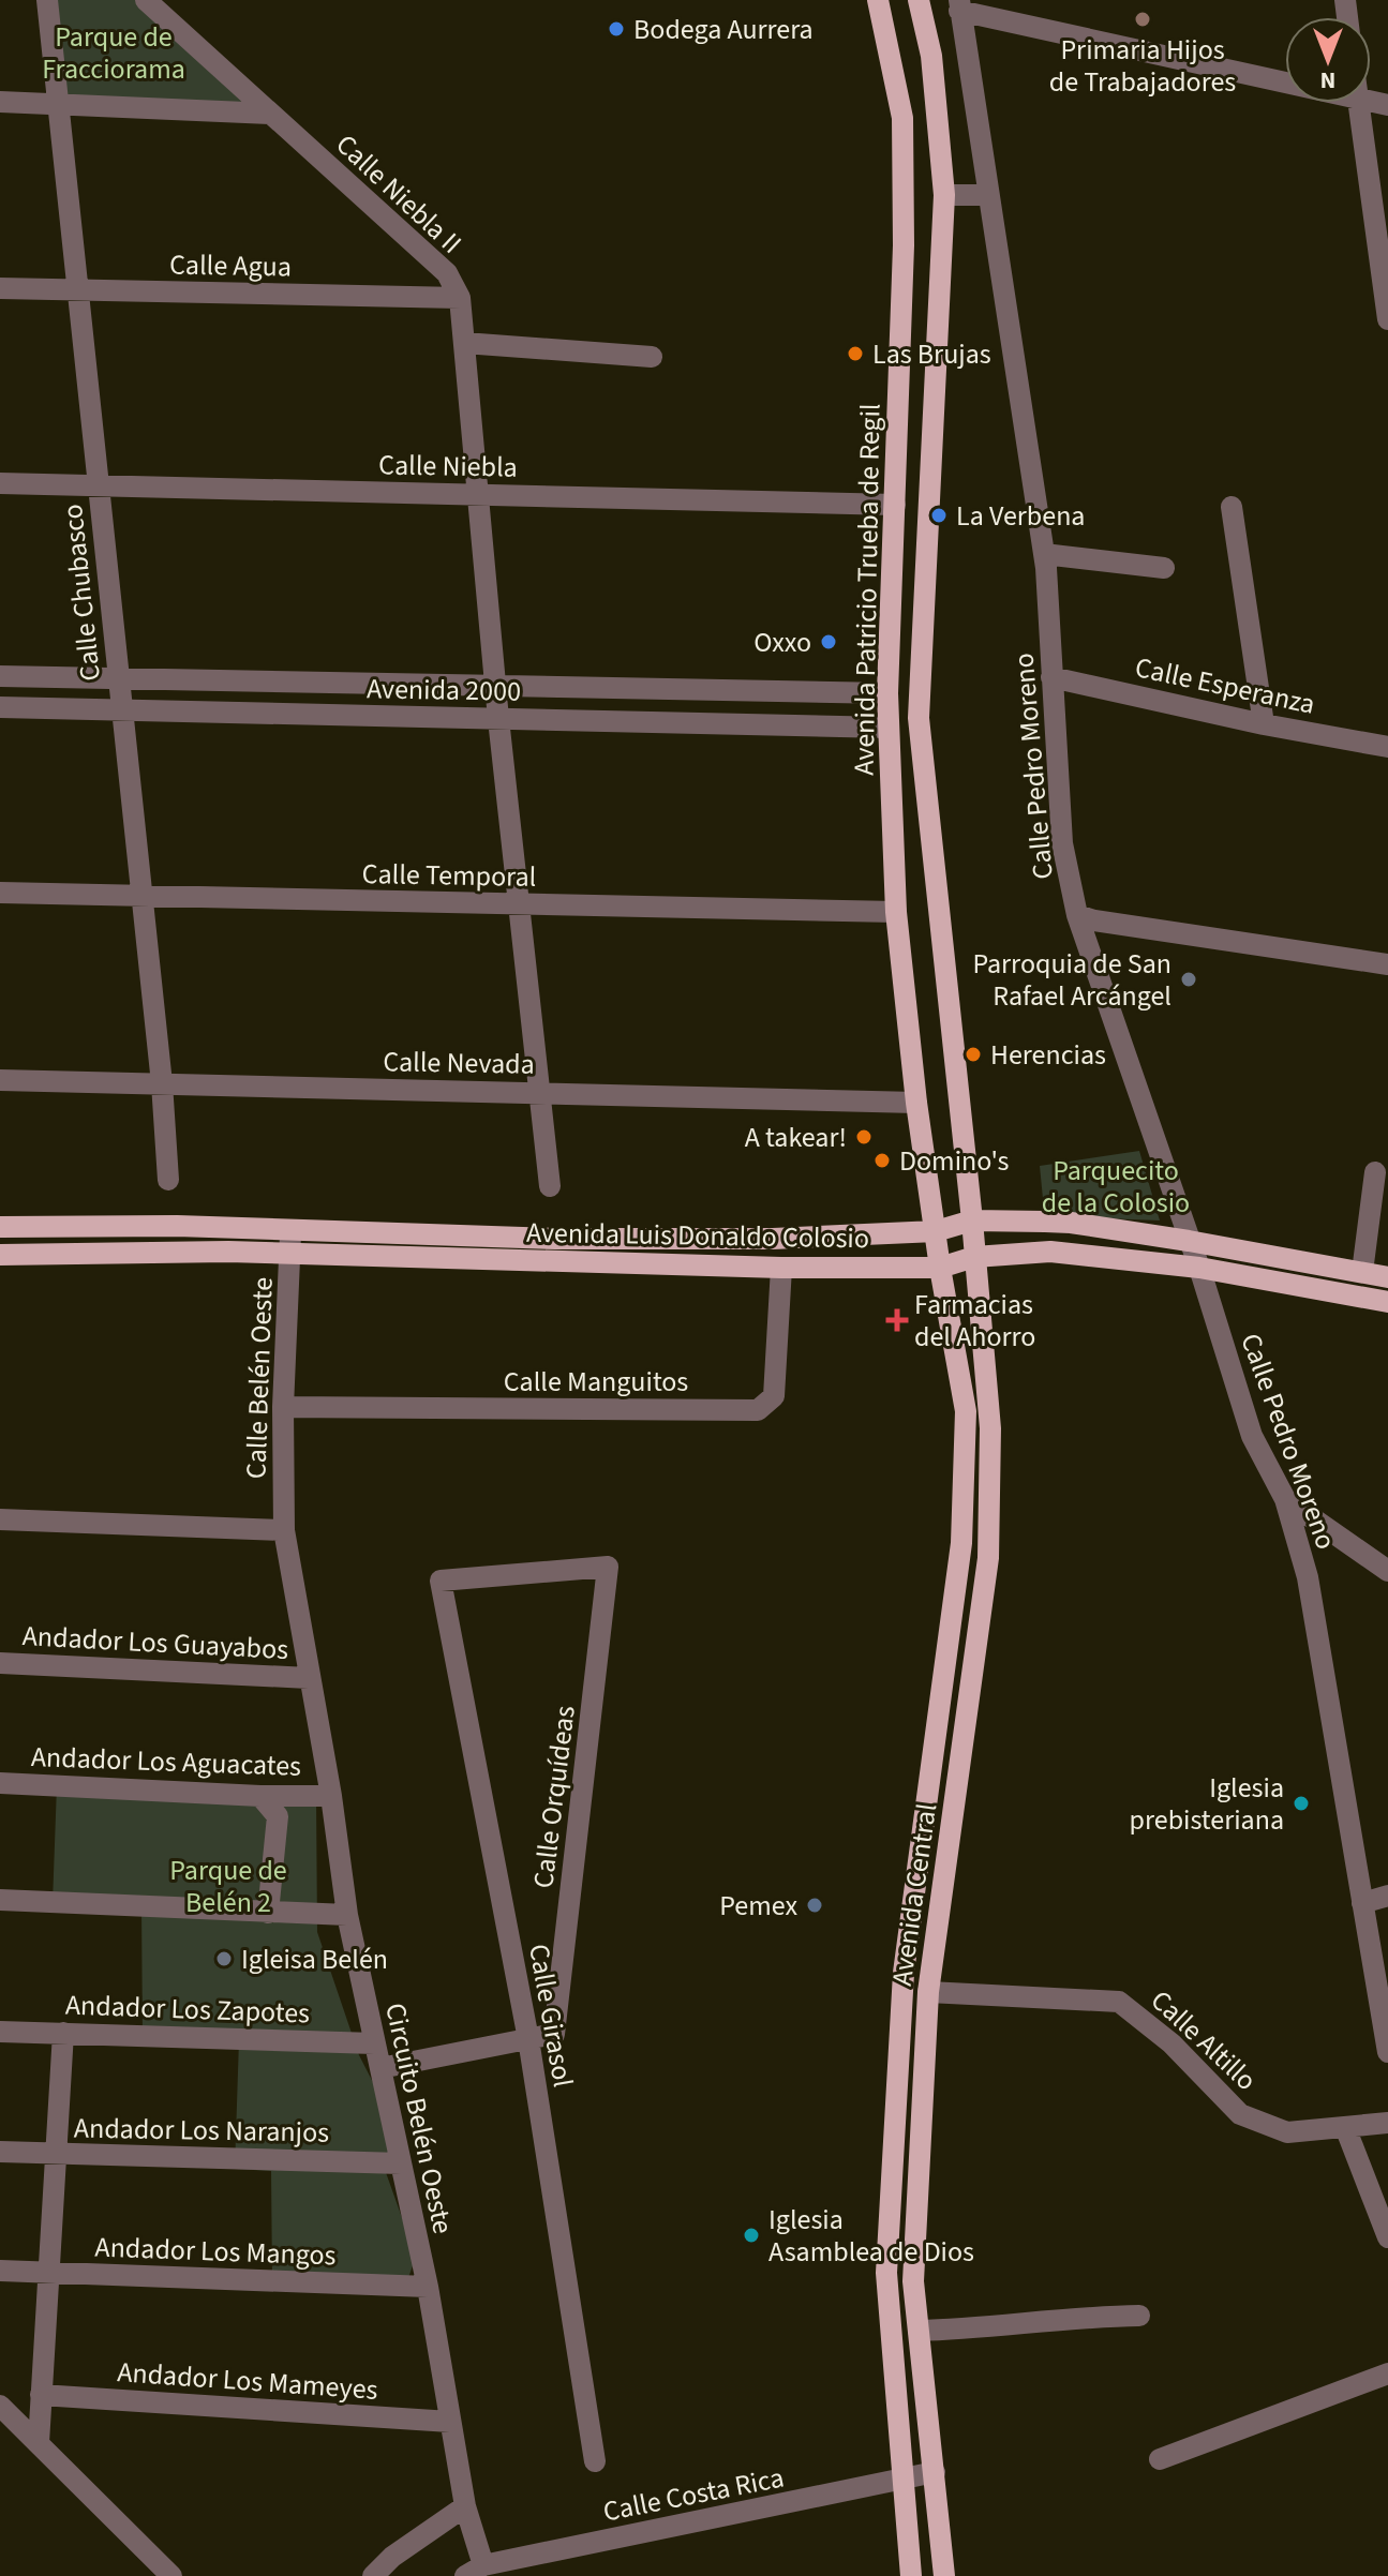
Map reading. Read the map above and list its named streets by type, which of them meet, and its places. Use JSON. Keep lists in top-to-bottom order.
{
  "streets": {
    "main road": ["Avenida Patricio Trueba de Regil", "Avenida Luis Donaldo Colosio", "Avenida Central"],
    "street": [
      "Calle Niebla II",
      "Calle Agua",
      "Calle Niebla",
      "Calle Chubasco",
      "Calle Esperanza",
      "Avenida 2000",
      "Calle Pedro Moreno",
      "Calle Temporal",
      "Calle Nevada",
      "Calle Belén Oeste",
      "Calle Manguitos",
      "Andador Los Guayabos",
      "Andador Los Aguacates",
      "Calle Orquídeas",
      "Andador Los Zapotes",
      "Calle Girasol",
      "Calle Altillo",
      "Circuito Belén Oeste",
      "Andador Los Naranjos",
      "Andador Los Mangos",
      "Andador Los Mameyes",
      "Calle Costa Rica"
    ]
  },
  "crossings": [
    ["Calle Niebla II", "Calle Agua"],
    ["Calle Niebla II", "Calle Niebla"],
    ["Calle Niebla II", "Avenida 2000"],
    ["Calle Niebla II", "Calle Temporal"],
    ["Calle Niebla II", "Calle Nevada"],
    ["Calle Agua", "Calle Chubasco"],
    ["Calle Niebla", "Avenida Patricio Trueba de Regil"],
    ["Calle Niebla", "Calle Chubasco"],
    ["Avenida Patricio Trueba de Regil", "Avenida 2000"],
    ["Avenida Patricio Trueba de Regil", "Calle Temporal"],
    ["Avenida Patricio Trueba de Regil", "Calle Nevada"],
    ["Avenida Patricio Trueba de Regil", "Avenida Central"],
    ["Calle Chubasco", "Avenida 2000"],
    ["Calle Chubasco", "Calle Temporal"],
    ["Calle Chubasco", "Calle Nevada"],
    ["Calle Esperanza", "Calle Pedro Moreno"],
    ["Calle Pedro Moreno", "Avenida Luis Donaldo Colosio"],
    ["Avenida Luis Donaldo Colosio", "Calle Belén Oeste"],
    ["Avenida Luis Donaldo Colosio", "Calle Manguitos"],
    ["Avenida Luis Donaldo Colosio", "Avenida Central"],
    ["Calle Belén Oeste", "Calle Manguitos"],
    ["Calle Belén Oeste", "Circuito Belén Oeste"],
    ["Andador Los Guayabos", "Circuito Belén Oeste"],
    ["Andador Los Aguacates", "Circuito Belén Oeste"],
    ["Calle Orquídeas", "Calle Girasol"],
    ["Avenida Central", "Calle Altillo"],
    ["Avenida Central", "Calle Costa Rica"],
    ["Andador Los Zapotes", "Circuito Belén Oeste"],
    ["Circuito Belén Oeste", "Andador Los Naranjos"],
    ["Circuito Belén Oeste", "Andador Los Mangos"],
    ["Circuito Belén Oeste", "Andador Los Mameyes"],
    ["Circuito Belén Oeste", "Calle Costa Rica"]
  ],
  "parks": ["Parque de Fracciorama", "Parquecito de la Colosio", "Parque de Belén 2"],
  "places": {
    "other": [
      "Primaria Hijos de Trabajadores",
      "Bodega Aurrera",
      "Las Brujas",
      "La Verbena",
      "Oxxo",
      "Parroquia de San Rafael Arcángel",
      "Herencias",
      "A takear!",
      "Domino's",
      "Iglesia prebisteriana",
      "Pemex",
      "Igleisa Belén",
      "Iglesia Asamblea de Dios"
    ],
    "health": ["Farmacias del Ahorro"]
  },
  "north": "bottom"
}
